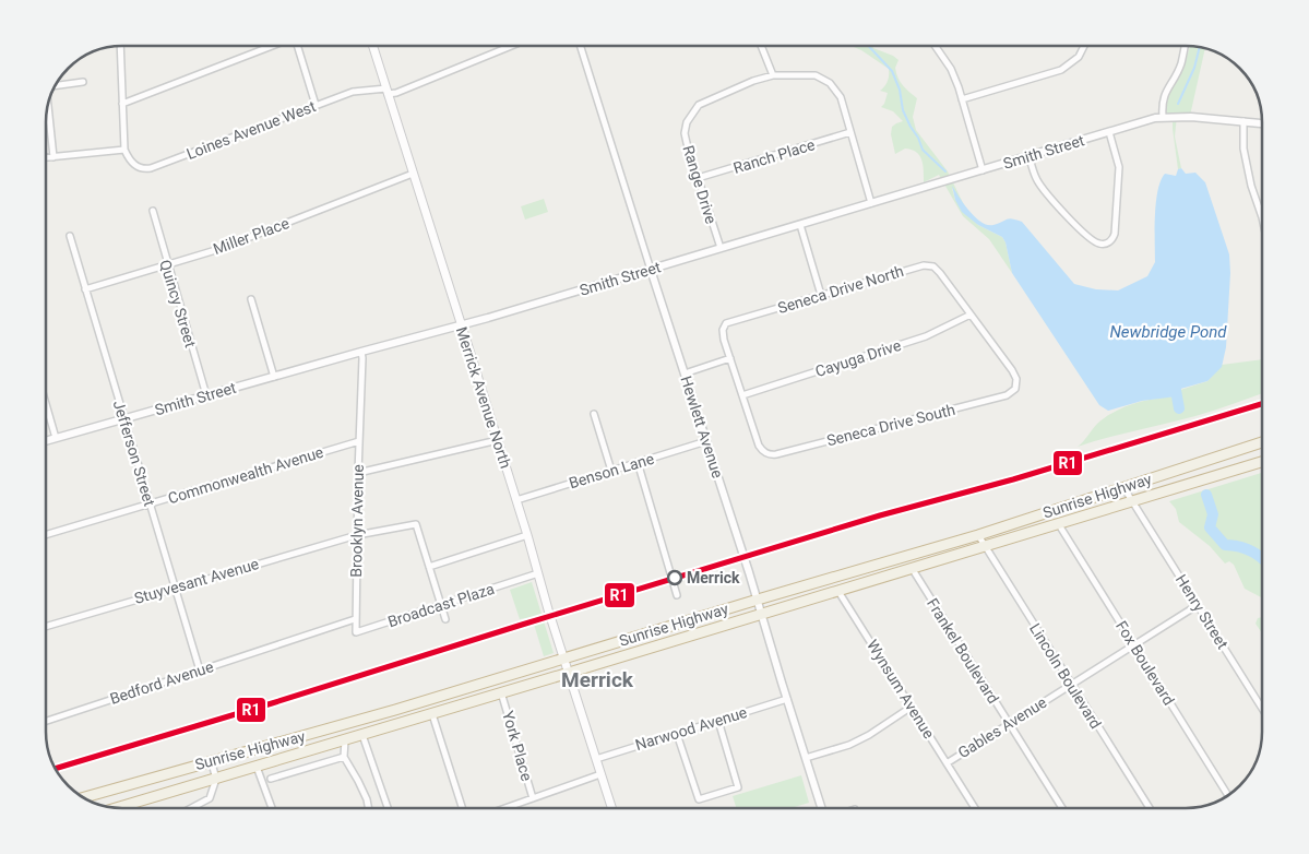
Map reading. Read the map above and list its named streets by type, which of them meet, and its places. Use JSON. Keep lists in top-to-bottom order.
{
  "streets": {
    "highway": ["Sunrise Highway"],
    "main road": ["Merrick Avenue North"],
    "street": [
      "Loines Avenue West",
      "Smith Street",
      "Ranch Place",
      "Range Drive",
      "Miller Place",
      "Seneca Drive North",
      "Quincy Street",
      "Cayuga Drive",
      "Seneca Drive South",
      "Hewlett Avenue",
      "Jefferson Street",
      "Benson Lane",
      "Commonwealth Avenue",
      "Brooklyn Avenue",
      "Stuyvesant Avenue",
      "Broadcast Plaza",
      "Henry Street",
      "Frankel Boulevard",
      "Fox Boulevard",
      "Lincoln Boulevard",
      "Bedford Avenue",
      "Wynsum Avenue",
      "Gables Avenue",
      "Narwood Avenue",
      "York Place"
    ]
  },
  "crossings": [
    ["Loines Avenue West", "Merrick Avenue North"],
    ["Smith Street", "Range Drive"],
    ["Smith Street", "Quincy Street"],
    ["Smith Street", "Merrick Avenue North"],
    ["Smith Street", "Hewlett Avenue"],
    ["Smith Street", "Jefferson Street"],
    ["Smith Street", "Brooklyn Avenue"],
    ["Ranch Place", "Range Drive"],
    ["Miller Place", "Quincy Street"],
    ["Miller Place", "Merrick Avenue North"],
    ["Miller Place", "Jefferson Street"],
    ["Seneca Drive North", "Cayuga Drive"],
    ["Seneca Drive North", "Seneca Drive South"],
    ["Cayuga Drive", "Seneca Drive South"],
    ["Merrick Avenue North", "Benson Lane"],
    ["Merrick Avenue North", "Sunrise Highway"],
    ["Merrick Avenue North", "Broadcast Plaza"],
    ["Merrick Avenue North", "Narwood Avenue"],
    ["Hewlett Avenue", "Benson Lane"],
    ["Hewlett Avenue", "Sunrise Highway"],
    ["Hewlett Avenue", "Narwood Avenue"],
    ["Jefferson Street", "Commonwealth Avenue"],
    ["Jefferson Street", "Stuyvesant Avenue"],
    ["Jefferson Street", "Bedford Avenue"],
    ["Commonwealth Avenue", "Brooklyn Avenue"],
    ["Sunrise Highway", "Henry Street"],
    ["Sunrise Highway", "Frankel Boulevard"],
    ["Sunrise Highway", "Fox Boulevard"],
    ["Sunrise Highway", "Lincoln Boulevard"],
    ["Sunrise Highway", "Wynsum Avenue"],
    ["Sunrise Highway", "York Place"],
    ["Brooklyn Avenue", "Stuyvesant Avenue"],
    ["Brooklyn Avenue", "Broadcast Plaza"],
    ["Brooklyn Avenue", "Bedford Avenue"],
    ["Broadcast Plaza", "Bedford Avenue"],
    ["Henry Street", "Gables Avenue"],
    ["Frankel Boulevard", "Gables Avenue"],
    ["Fox Boulevard", "Gables Avenue"],
    ["Lincoln Boulevard", "Gables Avenue"],
    ["Wynsum Avenue", "Gables Avenue"]
  ],
  "districts": ["Merrick"],
  "water": ["Newbridge Pond"],
  "places": ["Merrick"],
  "lines": ["transit line R1"]
}
